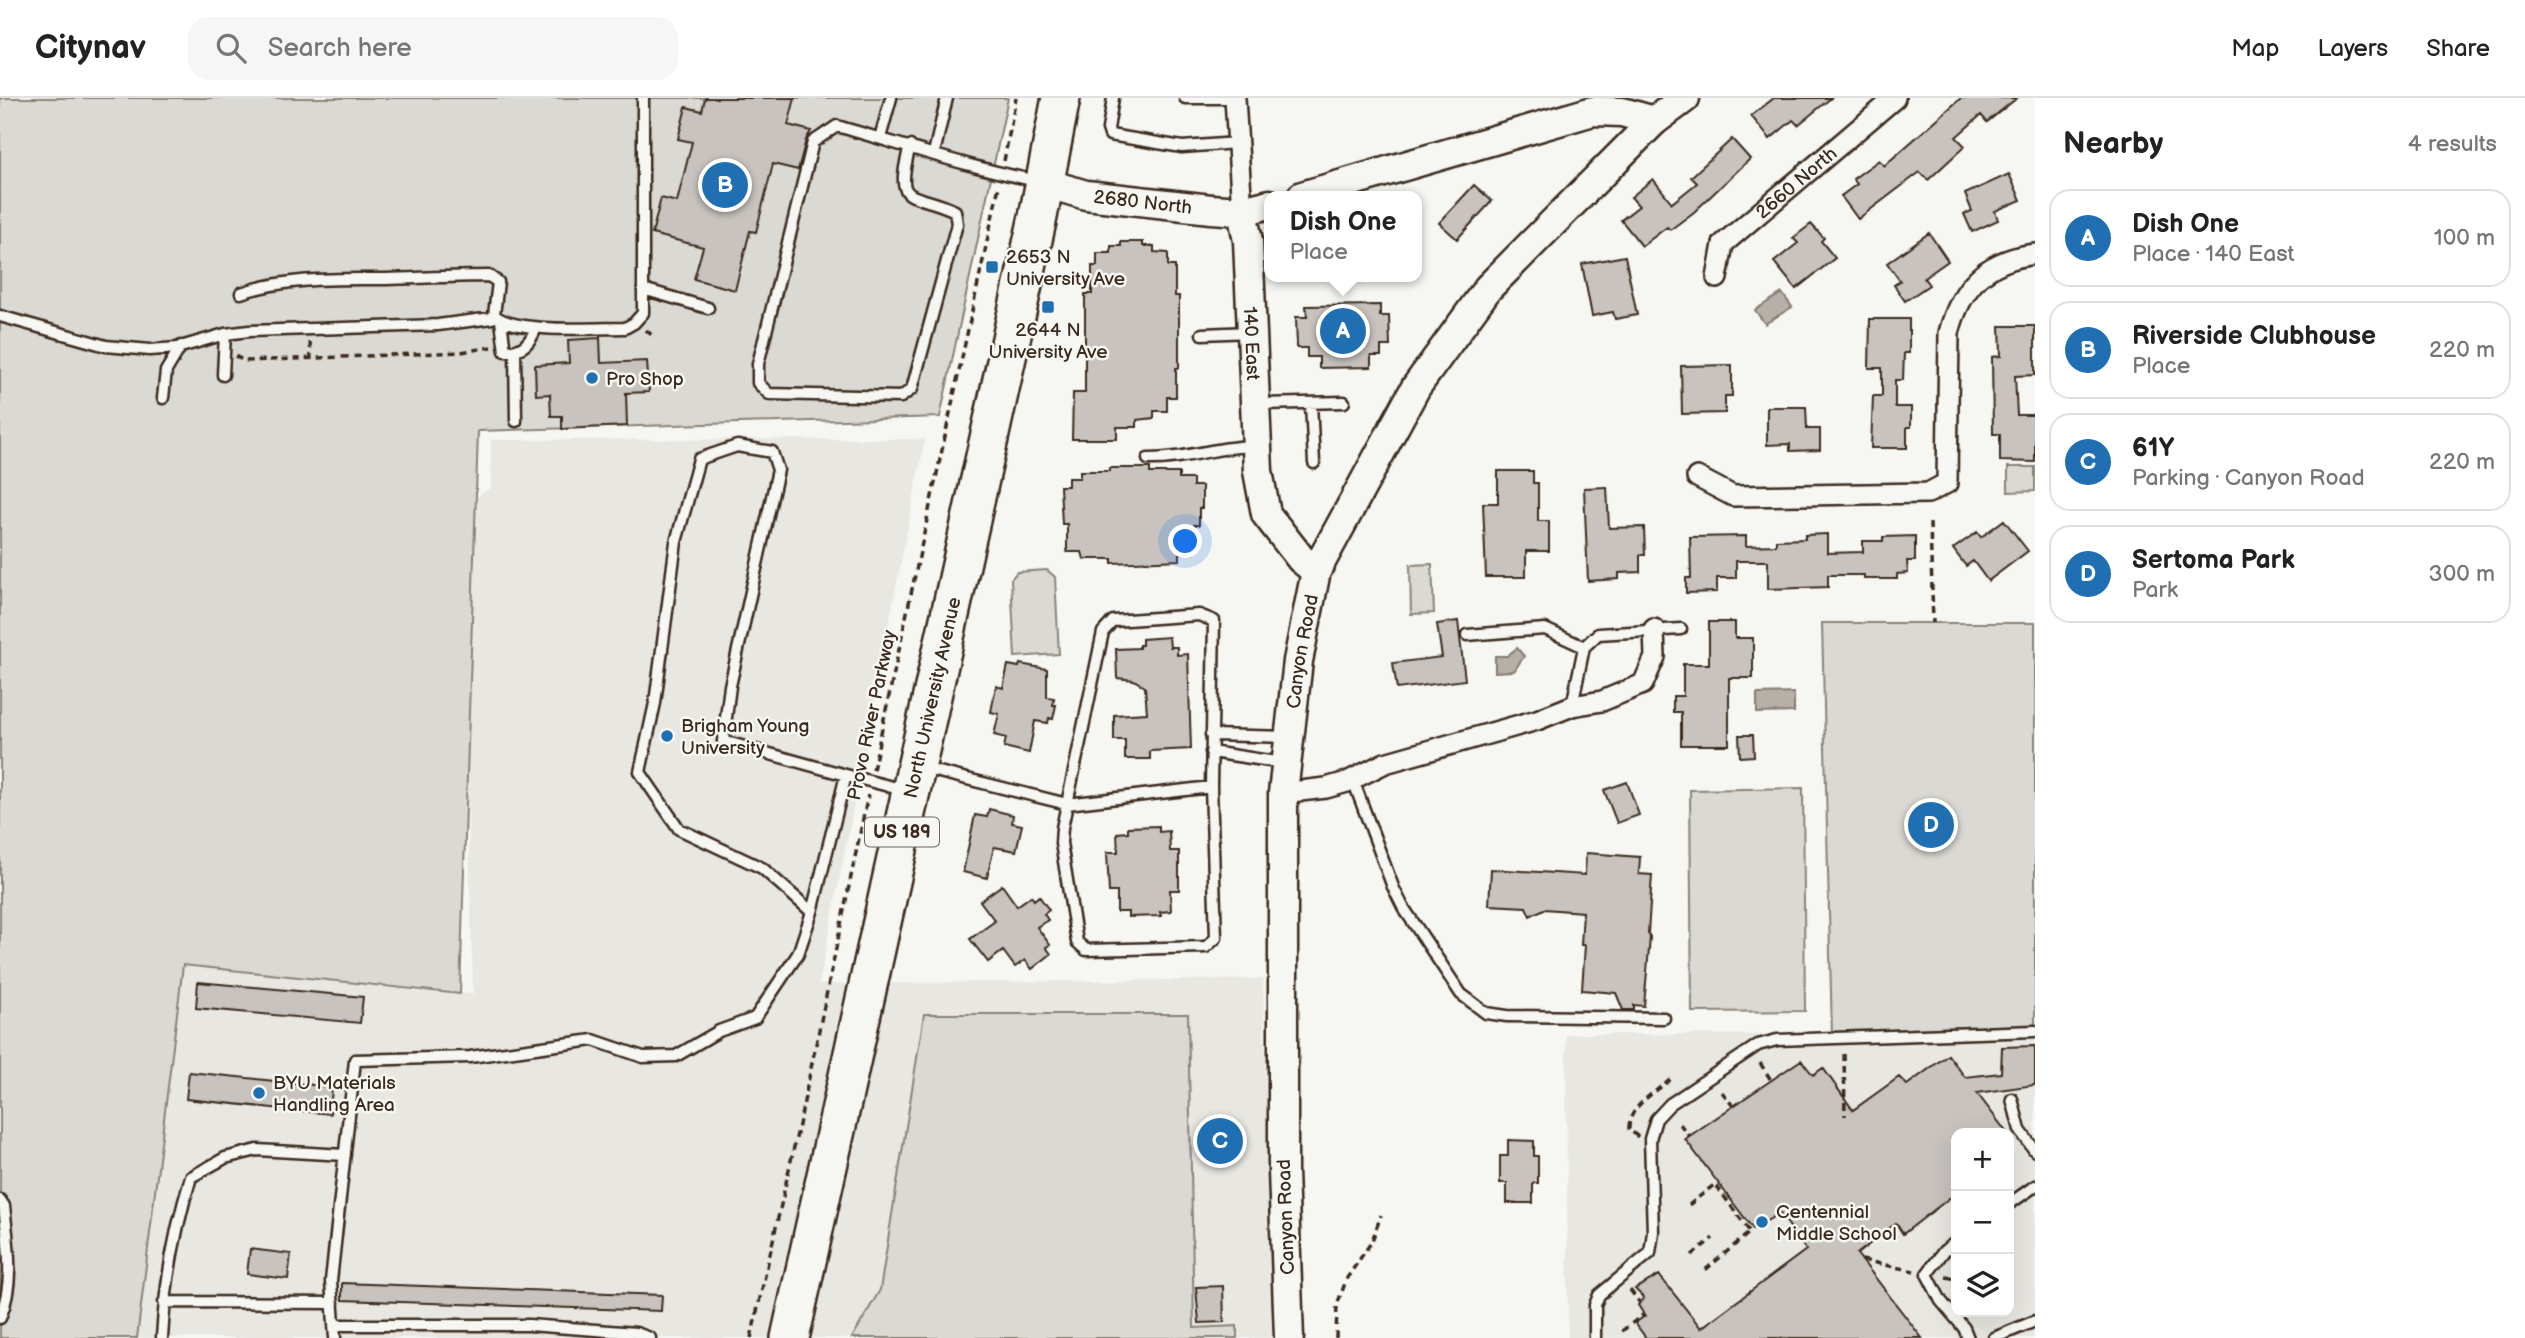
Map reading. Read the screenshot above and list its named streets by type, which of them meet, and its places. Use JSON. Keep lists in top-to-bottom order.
{
  "streets": {
    "highway": ["North University Avenue", "US 189"],
    "main road": ["2680 North", "140 East", "Canyon Road"],
    "street": ["2660 North"],
    "path": ["Provo River Parkway"]
  },
  "crossings": [
    ["2680 North", "140 East"],
    ["2680 North", "North University Avenue"],
    ["140 East", "Canyon Road"]
  ],
  "places": {
    "transit": ["2653 N University Ave", "2644 N University Ave"],
    "other": [
      "Pro Shop",
      "Brigham Young University",
      "BYU Materials Handling Area",
      "Centennial Middle School"
    ]
  },
  "page": {
    "header": "Citynav",
    "search": "Search here",
    "nav": ["Map", "Layers", "Share"],
    "heading": ["Nearby", "4 results"],
    "pins": [
      "B",
      "A",
      "D",
      "C"
    ],
    "list": [
      {
        "mark": "A",
        "name": "Dish One",
        "note": "Place · 140 East",
        "value": "100 m"
      },
      {
        "mark": "B",
        "name": "Riverside Clubhouse",
        "note": "Place",
        "value": "220 m"
      },
      {
        "mark": "C",
        "name": "61Y",
        "note": "Parking · Canyon Road",
        "value": "220 m"
      },
      {
        "mark": "D",
        "name": "Sertoma Park",
        "note": "Park",
        "value": "300 m"
      }
    ],
    "popup": ["Dish One", "Place"],
    "map_buttons": ["+", "−"]
  }
}
